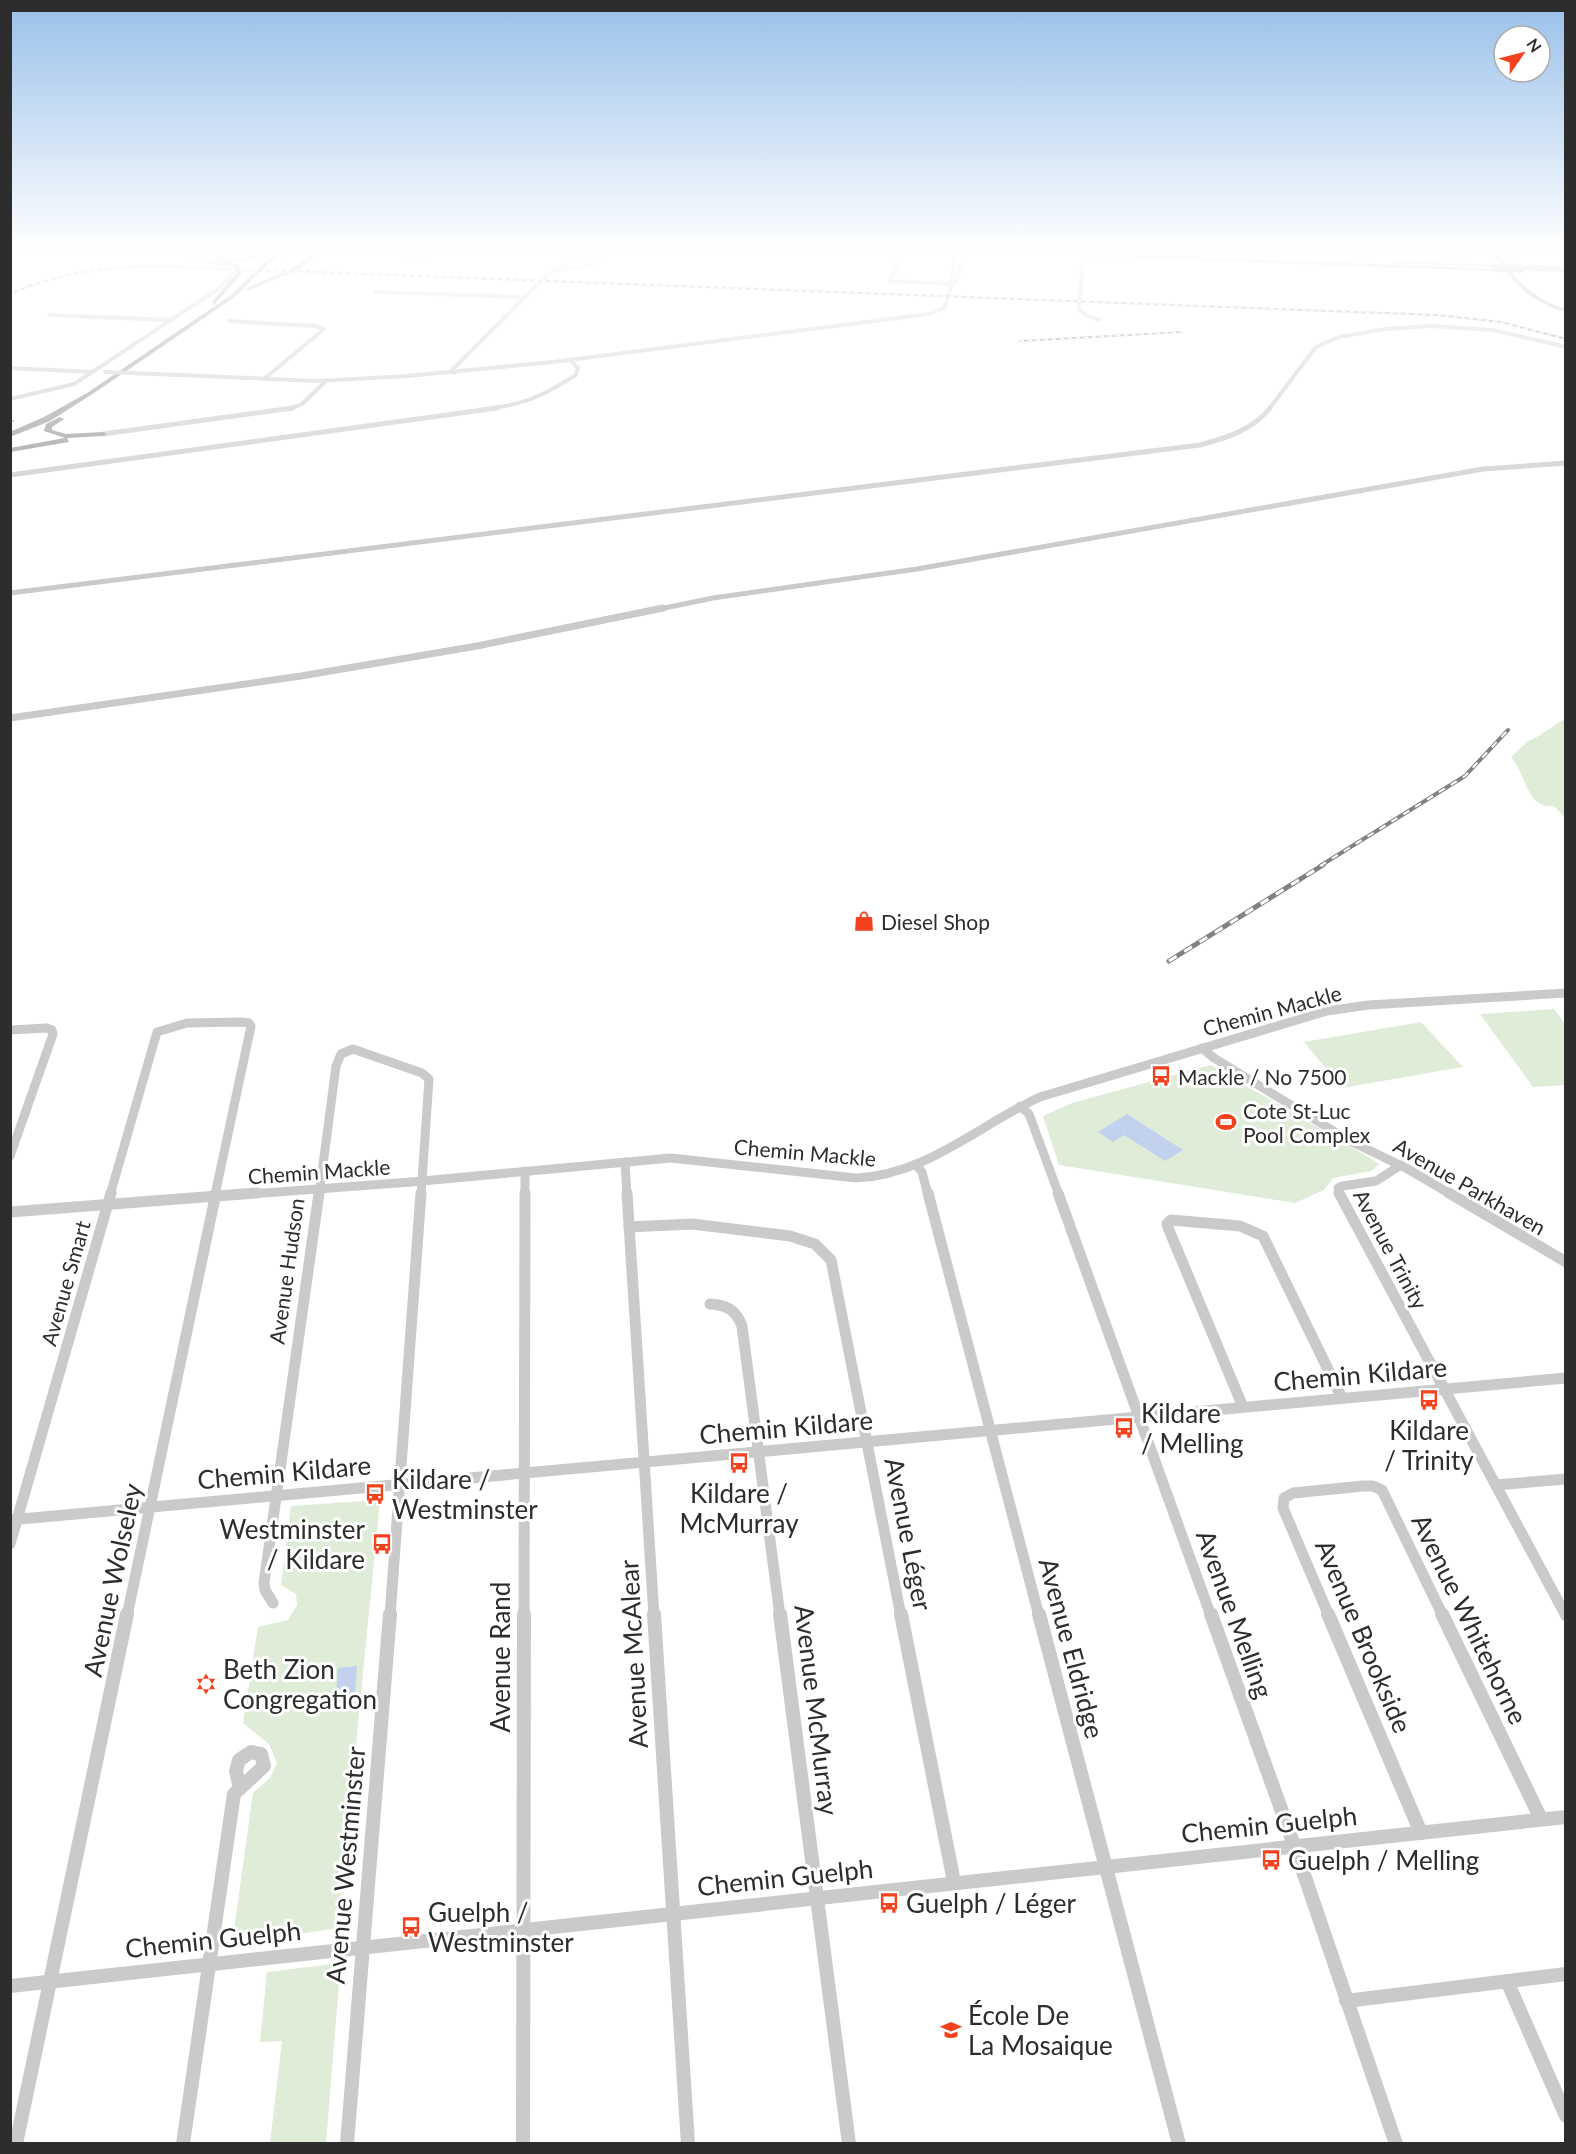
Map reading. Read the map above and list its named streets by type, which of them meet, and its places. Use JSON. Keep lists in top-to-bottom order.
{
  "streets": {
    "street": [
      "Chemin Mackle",
      "Avenue Parkhaven",
      "Avenue Trinity",
      "Avenue Hudson",
      "Avenue Smart",
      "Chemin Kildare",
      "Avenue Léger",
      "Avenue Wolseley",
      "Avenue Melling",
      "Avenue Whitehorne",
      "Avenue Brookside",
      "Avenue Eldridge",
      "Avenue McAlear",
      "Avenue Rand",
      "Avenue McMurray",
      "Chemin Guelph",
      "Avenue Westminster"
    ]
  },
  "crossings": [
    ["Chemin Mackle", "Avenue Parkhaven"],
    ["Chemin Mackle", "Avenue Hudson"],
    ["Chemin Mackle", "Avenue Smart"],
    ["Chemin Mackle", "Avenue Wolseley"],
    ["Chemin Mackle", "Avenue Melling"],
    ["Chemin Mackle", "Avenue Eldridge"],
    ["Chemin Mackle", "Avenue McAlear"],
    ["Chemin Mackle", "Avenue Rand"],
    ["Chemin Mackle", "Avenue Westminster"],
    ["Avenue Parkhaven", "Avenue Trinity"],
    ["Avenue Trinity", "Chemin Kildare"],
    ["Avenue Hudson", "Chemin Kildare"],
    ["Avenue Hudson", "Avenue Westminster"],
    ["Avenue Smart", "Chemin Kildare"],
    ["Avenue Smart", "Avenue Wolseley"],
    ["Chemin Kildare", "Avenue Léger"],
    ["Chemin Kildare", "Avenue Wolseley"],
    ["Chemin Kildare", "Avenue Melling"],
    ["Chemin Kildare", "Avenue Eldridge"],
    ["Chemin Kildare", "Avenue McAlear"],
    ["Chemin Kildare", "Avenue Rand"],
    ["Chemin Kildare", "Avenue McMurray"],
    ["Chemin Kildare", "Avenue Westminster"],
    ["Avenue Léger", "Avenue McAlear"],
    ["Avenue Léger", "Chemin Guelph"],
    ["Avenue Wolseley", "Chemin Guelph"],
    ["Avenue Melling", "Chemin Guelph"],
    ["Avenue Whitehorne", "Avenue Brookside"],
    ["Avenue Whitehorne", "Chemin Guelph"],
    ["Avenue Brookside", "Chemin Guelph"],
    ["Avenue Eldridge", "Chemin Guelph"],
    ["Avenue McAlear", "Chemin Guelph"],
    ["Avenue Rand", "Chemin Guelph"],
    ["Avenue McMurray", "Chemin Guelph"],
    ["Chemin Guelph", "Avenue Westminster"]
  ],
  "places": {
    "shop": ["Diesel Shop"],
    "bus stop": [
      "Mackle / No 7500",
      "Kildare / Trinity",
      "Kildare / Melling",
      "Kildare / McMurray",
      "Kildare / Westminster",
      "Westminster / Kildare",
      "Guelph / Melling",
      "Guelph / Léger",
      "Guelph / Westminster"
    ],
    "sports": ["Cote St-Luc Pool Complex"],
    "synagogue": ["Beth Zion Congregation"],
    "school or university": ["École De La Mosaique"]
  },
  "north": "top right"
}
